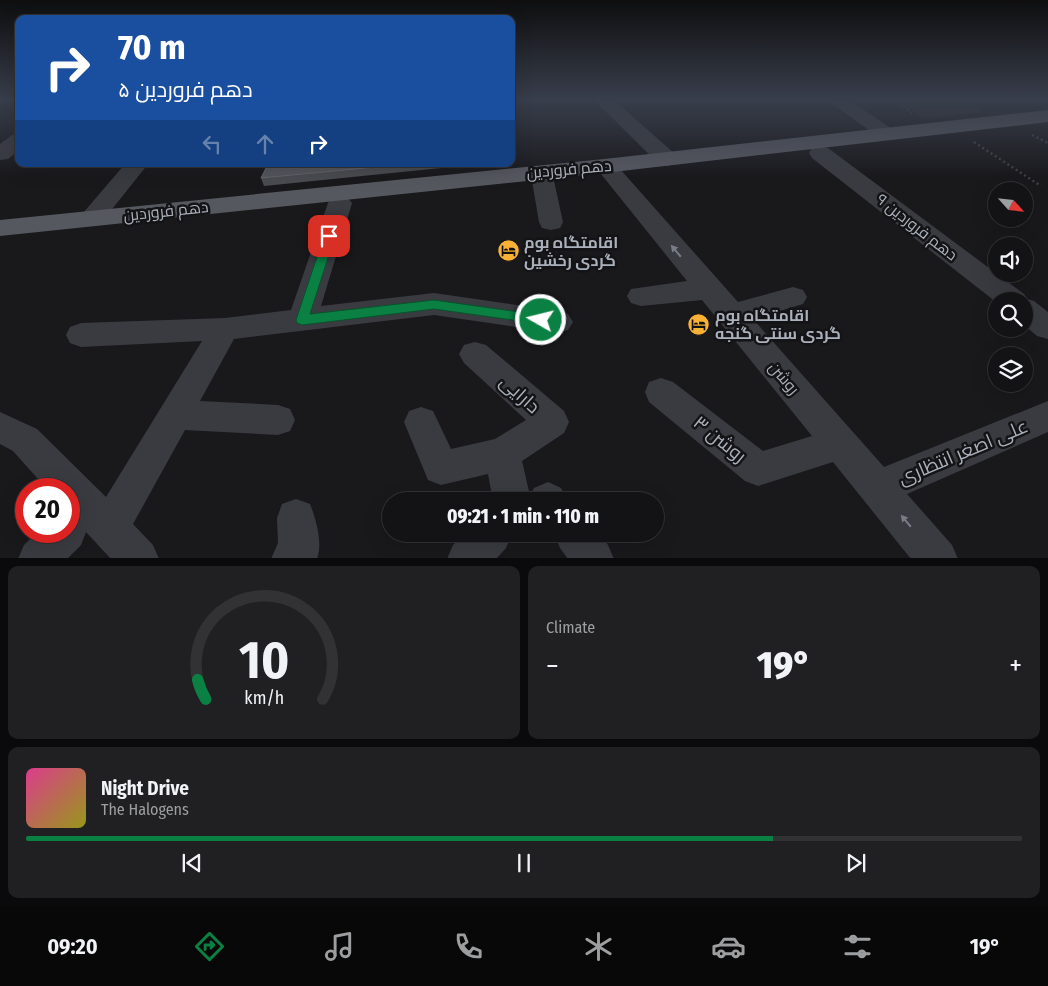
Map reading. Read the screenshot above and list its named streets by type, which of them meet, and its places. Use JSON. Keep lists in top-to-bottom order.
{
  "streets": {
    "main road": ["دهم فروردین"],
    "street": [
      "دهم فروردین ۹",
      "روشن",
      "دارایی",
      "روشن ۳",
      "علی اصغر انتظاری"
    ]
  },
  "crossings": [
    ["دهم فروردین", "دهم فروردین ۹"],
    ["دهم فروردین", "روشن"],
    ["روشن", "روشن ۳"],
    ["روشن", "علی اصغر انتظاری"]
  ],
  "one_way": ["روشن"],
  "places": {
    "hotel": ["اقامتگاه بوم گردی رخشین", "اقامتگاه بوم گردی سنتی گنجه"]
  },
  "north": "bottom right",
  "page": {
    "turn": ["70 m", "دهم فروردین ۵"],
    "limit": "20",
    "trip": "09:21 · 1 min · 110 m",
    "tile": "Climate",
    "heat": ["−", "19°", "+"],
    "song": ["Night Drive", "The Halogens"],
    "tabs": ["09:20", "19°"],
    "gauge": ["10", "km/h"]
  }
}
